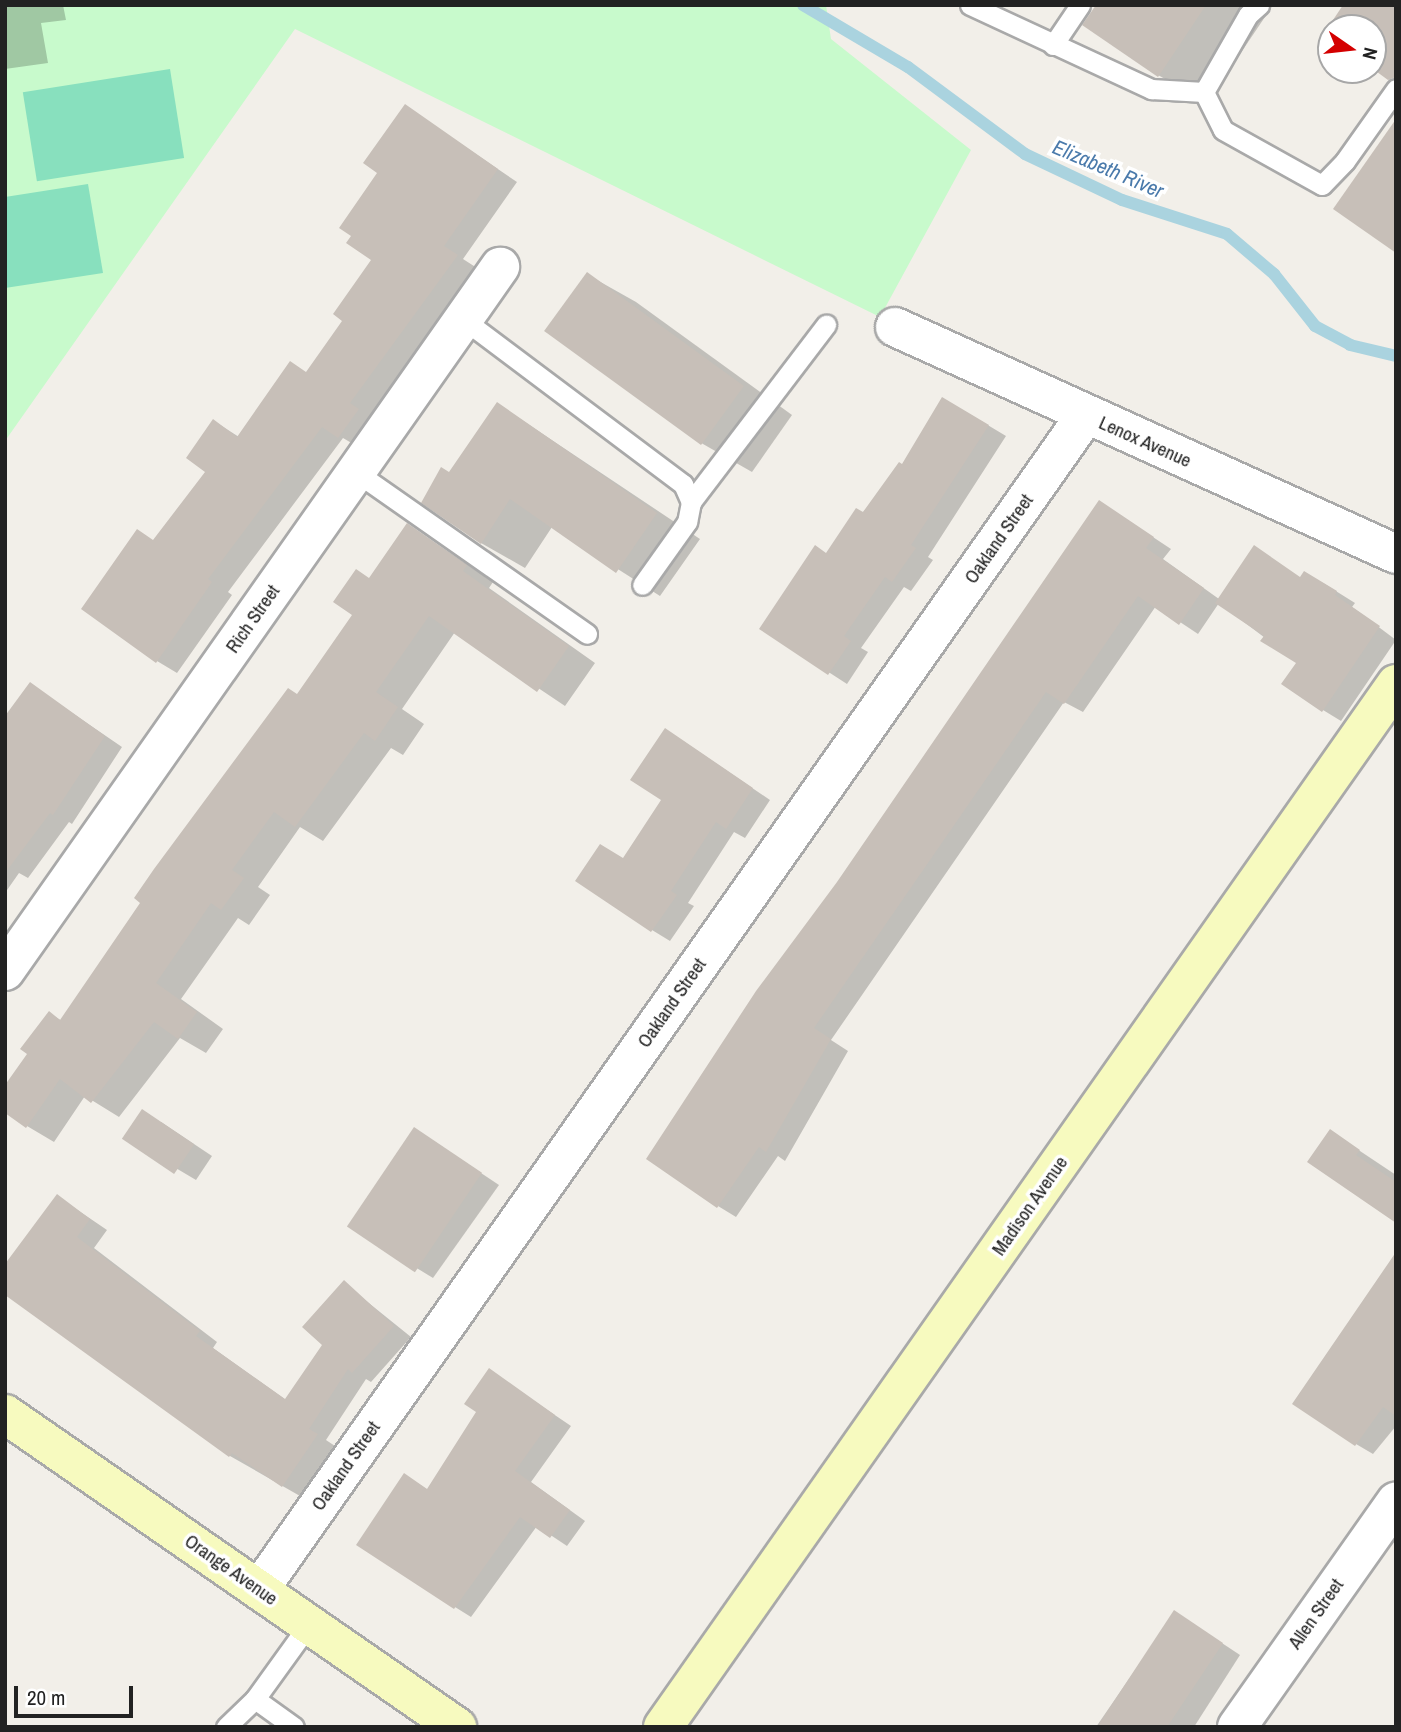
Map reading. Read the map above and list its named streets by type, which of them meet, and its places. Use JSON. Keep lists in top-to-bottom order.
{
  "streets": {
    "street": [
      "Lenox Avenue",
      "Oakland Street",
      "Rich Street",
      "Madison Avenue",
      "Orange Avenue",
      "Allen Street"
    ]
  },
  "crossings": [
    ["Lenox Avenue", "Oakland Street"],
    ["Oakland Street", "Orange Avenue"]
  ],
  "water": ["Elizabeth River"],
  "scale_bar": "20 m",
  "north": "right"
}
